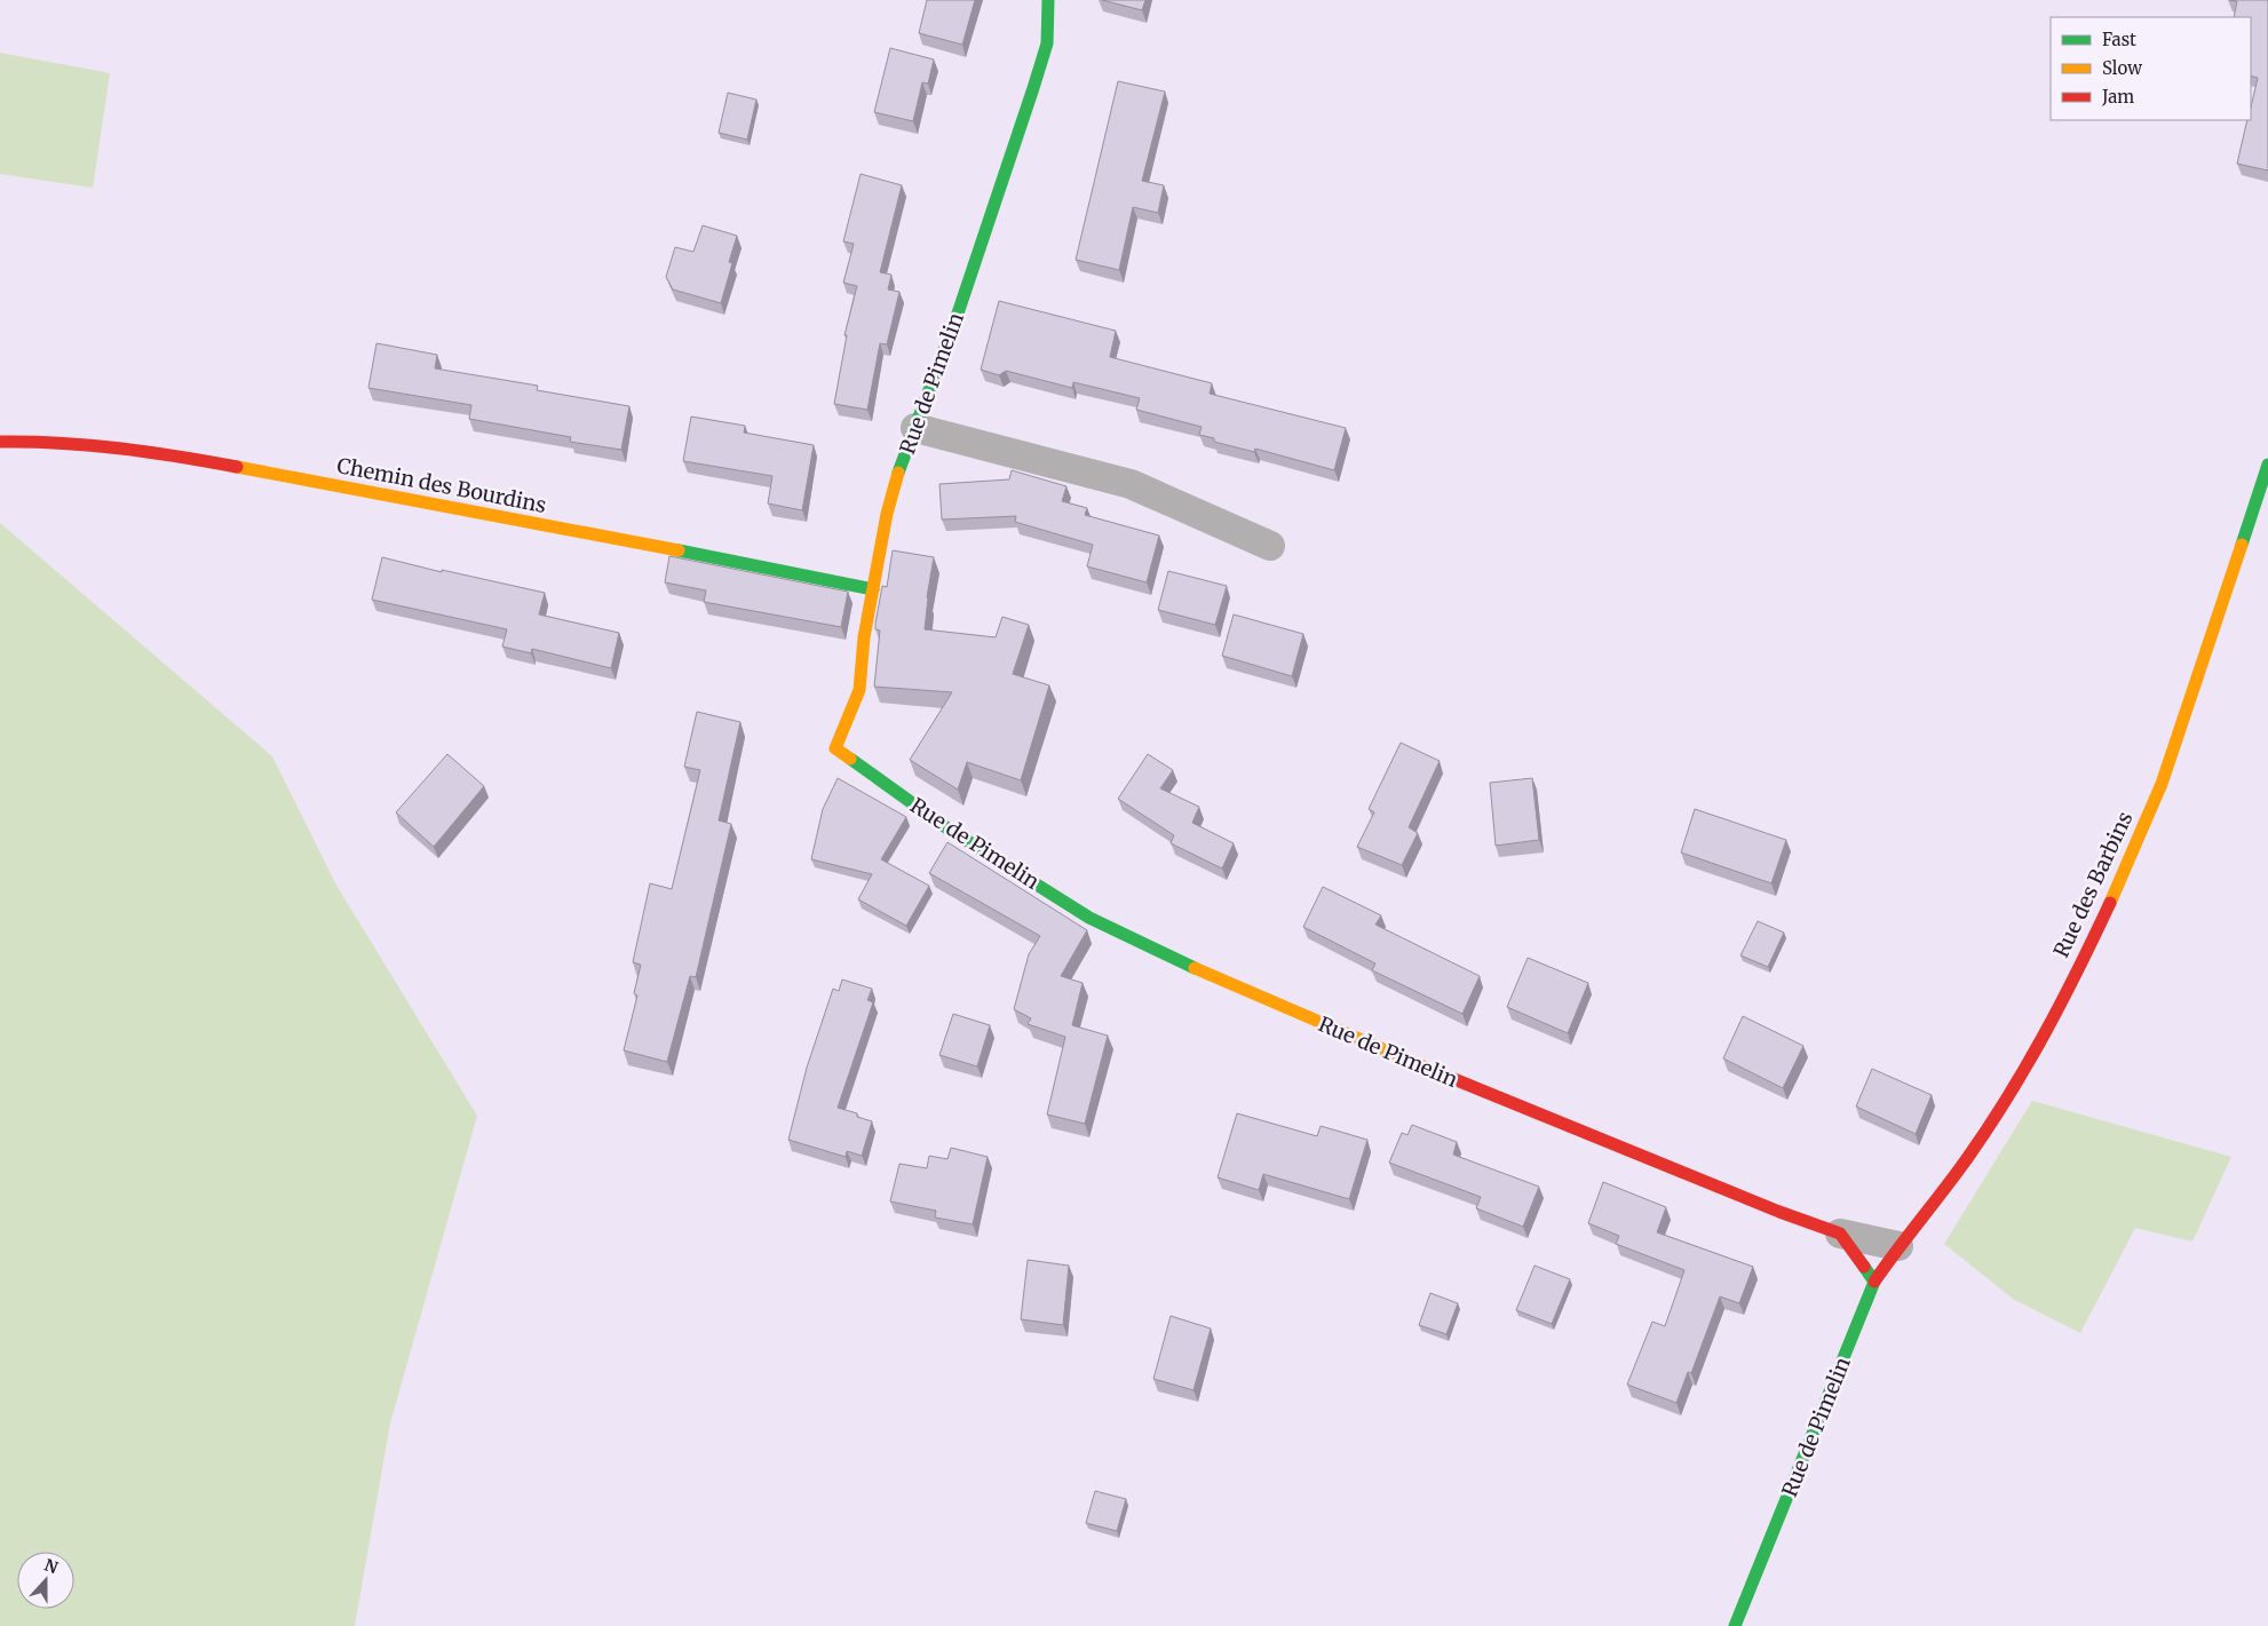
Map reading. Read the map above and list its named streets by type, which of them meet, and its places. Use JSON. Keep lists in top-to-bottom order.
{
  "streets": {
    "street": ["Rue de Pimelin", "Chemin des Bourdins", "Rue des Barbins"]
  },
  "crossings": [
    ["Rue de Pimelin", "Chemin des Bourdins"],
    ["Rue de Pimelin", "Rue des Barbins"]
  ],
  "legend": ["Fast", "Slow", "Jam"],
  "north": "top"
}
